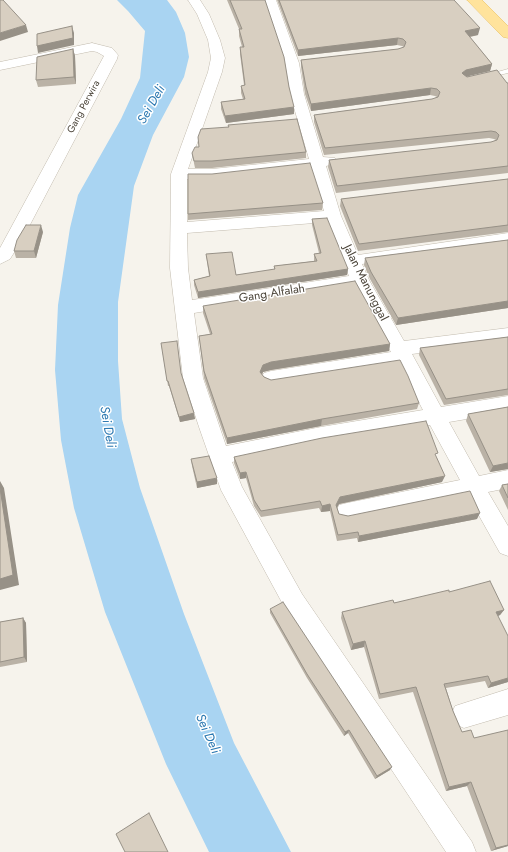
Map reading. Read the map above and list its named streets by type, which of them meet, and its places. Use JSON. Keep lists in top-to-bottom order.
{
  "streets": {
    "street": ["Gang Perwira", "Jalan Manunggal", "Gang Alfalah"]
  },
  "crossings": [
    ["Jalan Manunggal", "Gang Alfalah"]
  ],
  "water": ["Sei Deli"]
}
